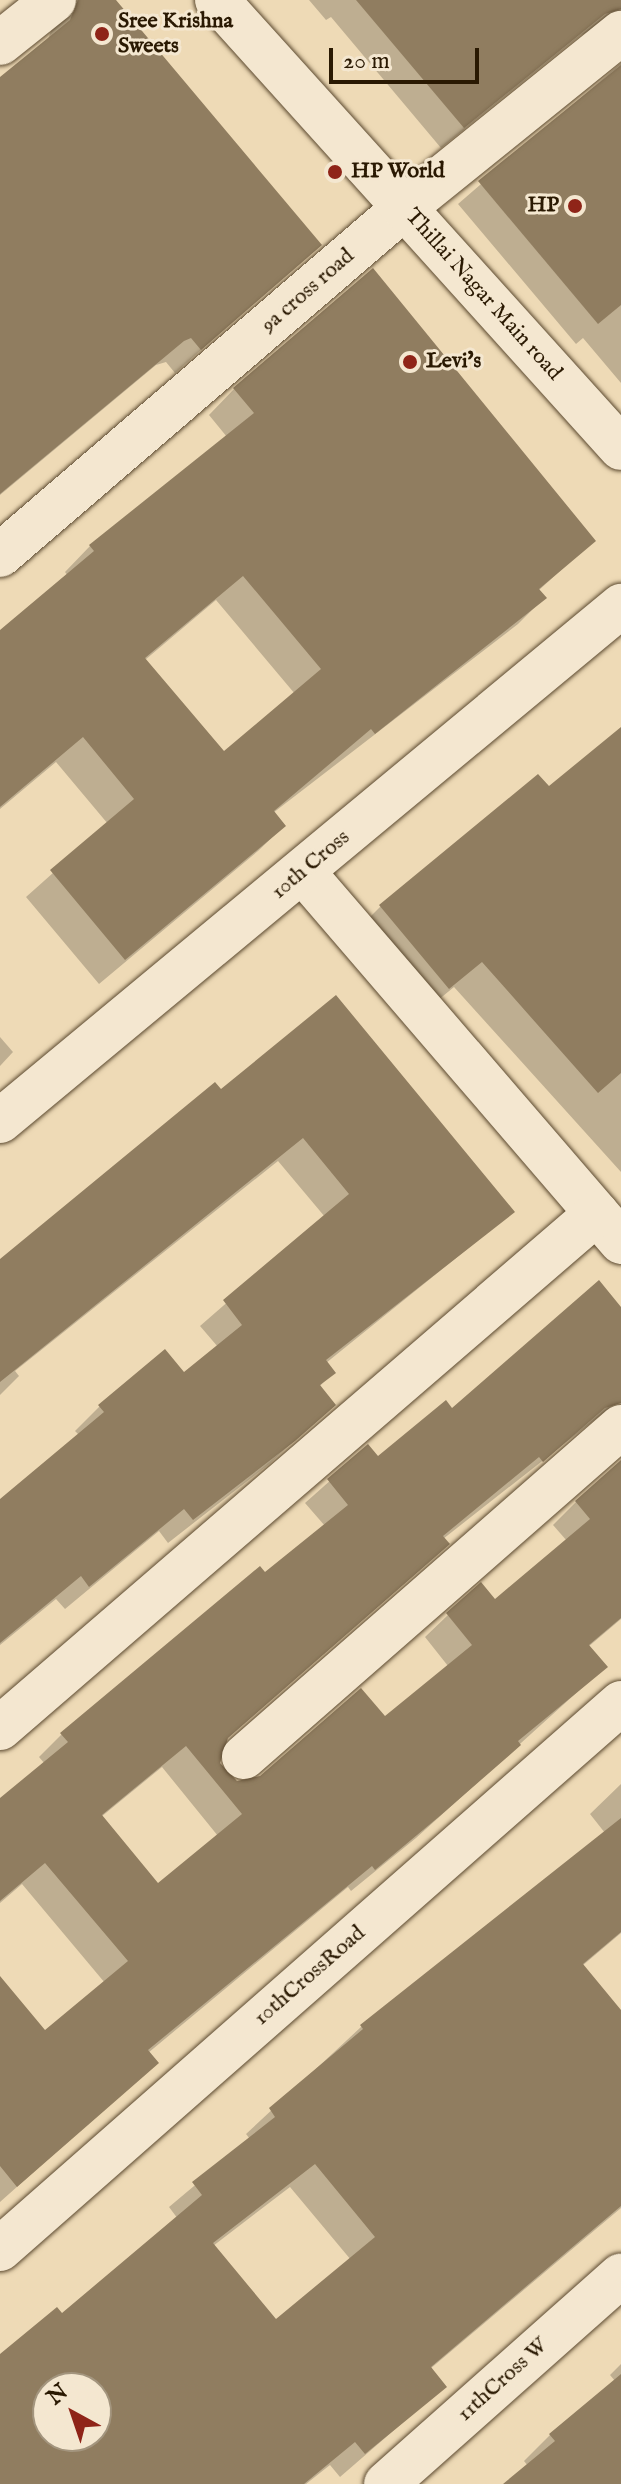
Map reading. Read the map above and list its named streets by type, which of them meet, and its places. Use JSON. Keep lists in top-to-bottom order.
{
  "streets": {
    "street": [
      "9a cross road",
      "Thillai Nagar Main road",
      "10th Cross",
      "10thCrossRoad",
      "11thCross W"
    ]
  },
  "crossings": [
    ["9a cross road", "Thillai Nagar Main road"]
  ],
  "places": [
    "Sree Krishna Sweets",
    "HP World",
    "HP",
    "Levi's"
  ],
  "scale_bar": "20 m",
  "north": "top left"
}
